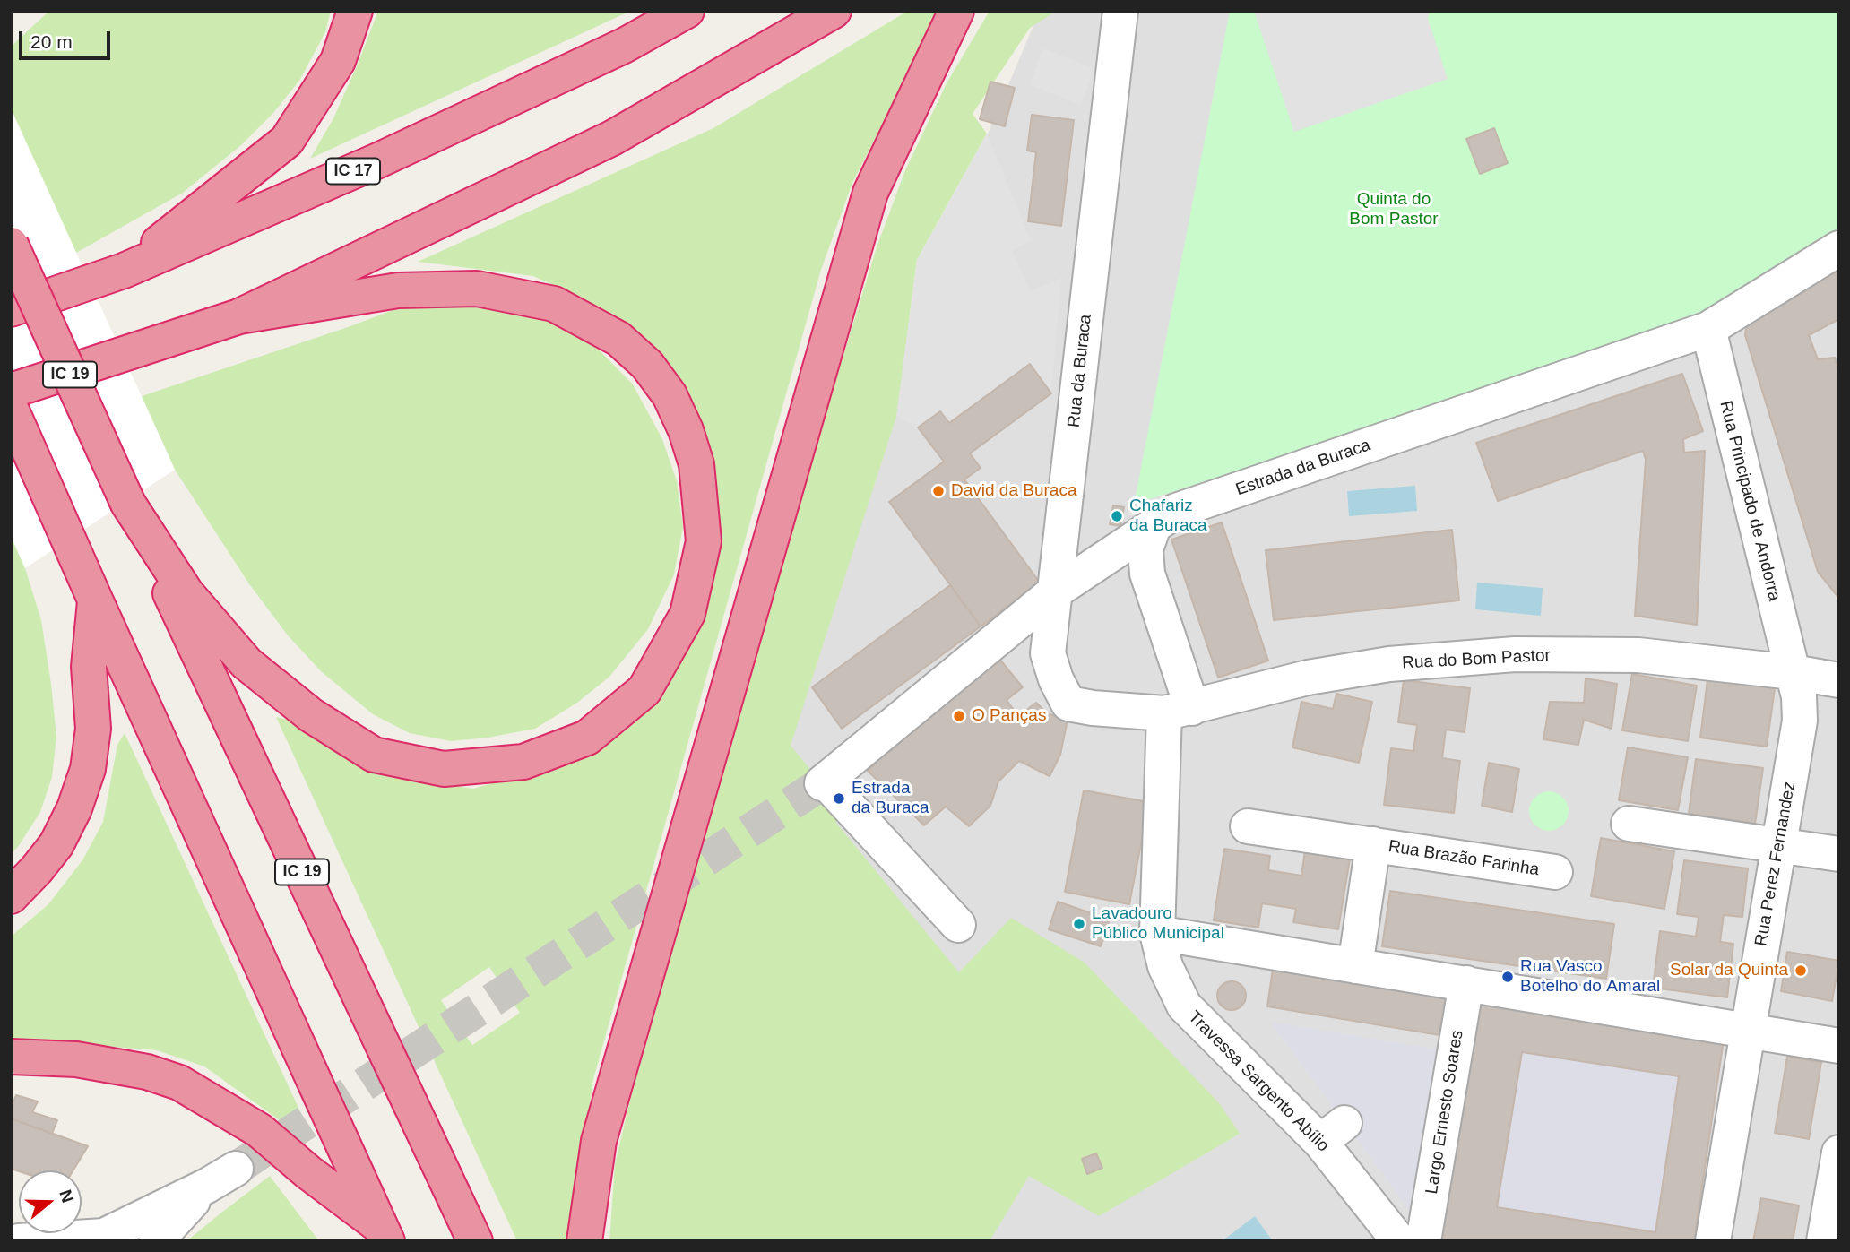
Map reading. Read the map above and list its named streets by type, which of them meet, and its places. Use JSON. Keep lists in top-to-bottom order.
{
  "streets": {
    "highway": ["IC 17", "IC 19"],
    "street": [
      "Rua da Buraca",
      "Estrada da Buraca",
      "Rua Principado de Andorra",
      "Rua do Bom Pastor",
      "Rua Brazão Farinha",
      "Rua Perez Fernandez",
      "Travessa Sargento Abílio",
      "Largo Ernesto Soares"
    ]
  },
  "crossings": [
    ["Rua da Buraca", "Estrada da Buraca"],
    ["Rua da Buraca", "Rua do Bom Pastor"],
    ["Rua da Buraca", "Travessa Sargento Abílio"],
    ["Estrada da Buraca", "Rua Principado de Andorra"],
    ["Rua Principado de Andorra", "Rua do Bom Pastor"],
    ["Rua Principado de Andorra", "Rua Perez Fernandez"],
    ["Rua do Bom Pastor", "Rua Perez Fernandez"],
    ["Rua do Bom Pastor", "Travessa Sargento Abílio"]
  ],
  "parks": ["Quinta do Bom Pastor"],
  "places": [
    "David da Buraca",
    "Chafariz da Buraca",
    "O Panças",
    "Estrada da Buraca",
    "Lavadouro Público Municipal",
    "Solar da Quinta",
    "Rua Vasco Botelho do Amaral"
  ],
  "scale_bar": "20 m",
  "north": "right"
}
